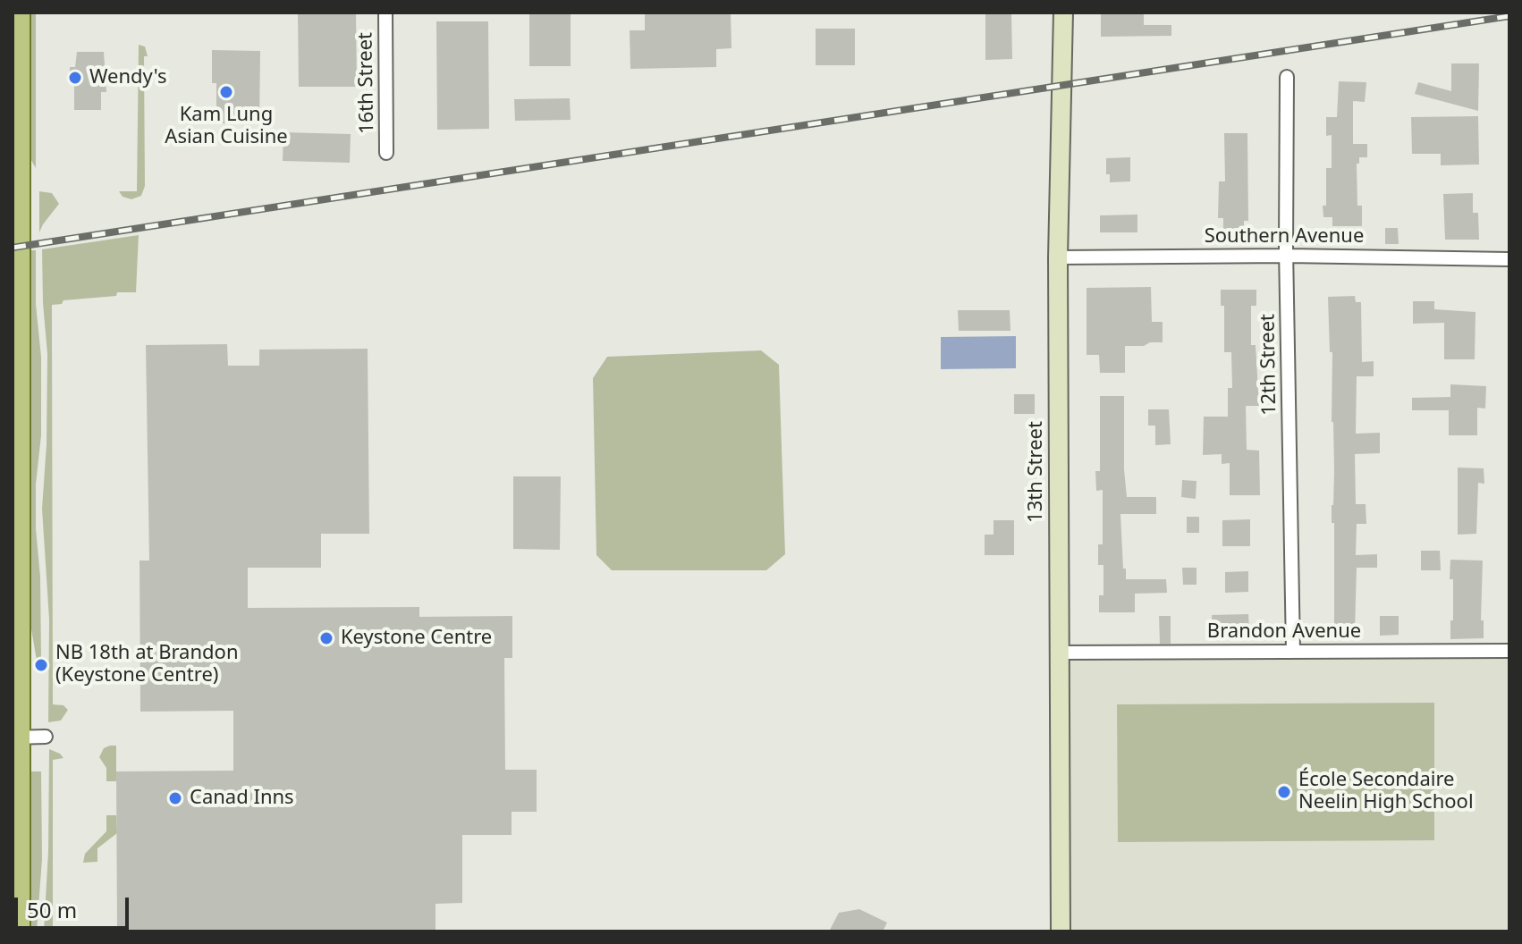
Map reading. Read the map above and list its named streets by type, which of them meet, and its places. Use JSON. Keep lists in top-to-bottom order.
{
  "streets": {
    "street": [
      "16th Street",
      "Southern Avenue",
      "12th Street",
      "13th Street",
      "Brandon Avenue"
    ]
  },
  "crossings": [
    ["Southern Avenue", "12th Street"],
    ["Southern Avenue", "13th Street"],
    ["12th Street", "Brandon Avenue"],
    ["13th Street", "Brandon Avenue"]
  ],
  "places": [
    "Wendy's",
    "Kam Lung Asian Cuisine",
    "Keystone Centre",
    "NB 18th at Brandon (Keystone Centre)",
    "École Secondaire Neelin High School",
    "Canad Inns"
  ],
  "scale_bar": "50 m"
}
